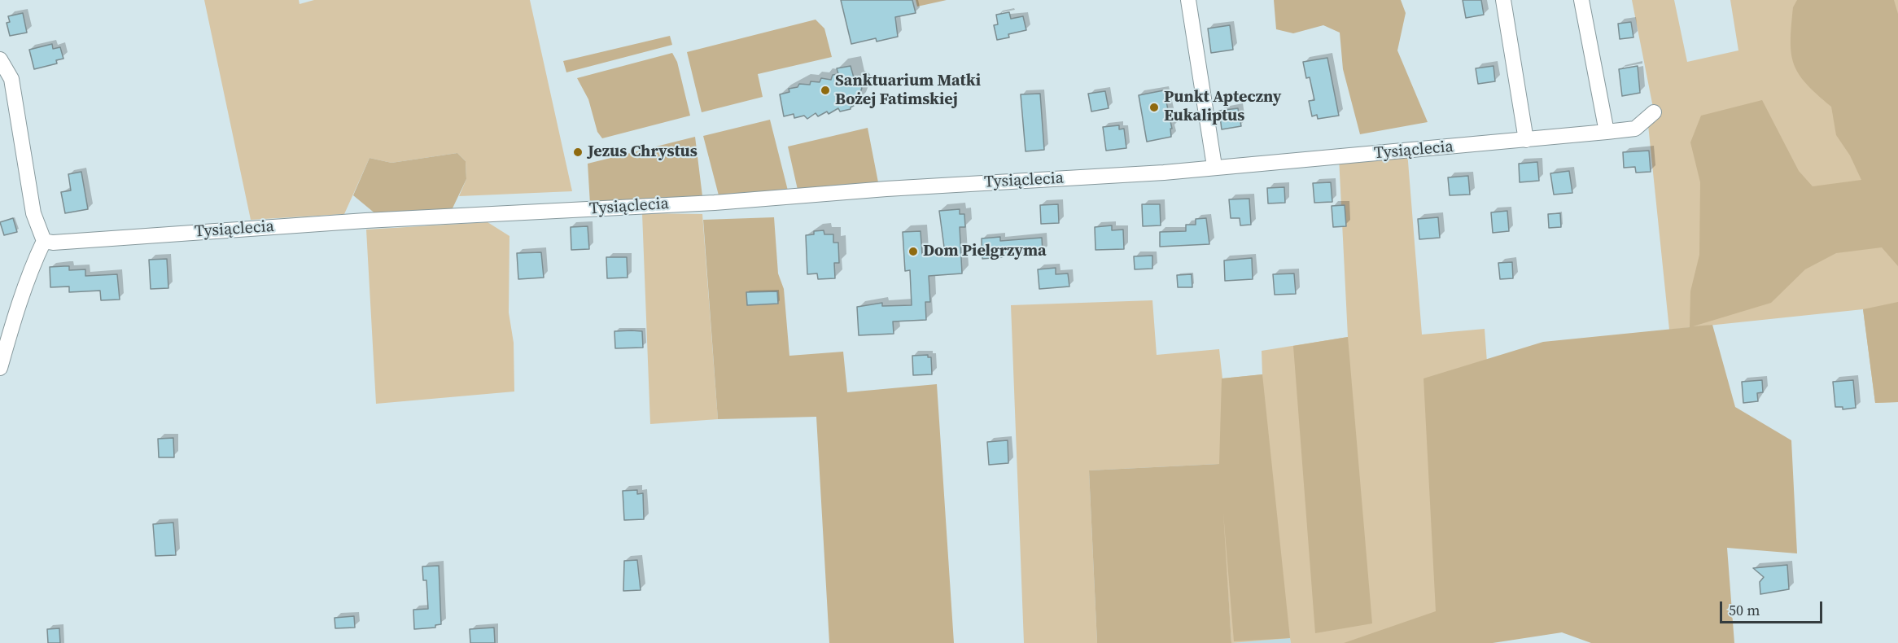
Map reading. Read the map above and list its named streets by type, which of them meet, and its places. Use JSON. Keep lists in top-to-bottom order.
{
  "streets": {
    "street": ["Tysiąclecia"]
  },
  "places": [
    "Sanktuarium Matki Bożej Fatimskiej",
    "Punkt Apteczny Eukaliptus",
    "Jezus Chrystus",
    "Dom Pielgrzyma"
  ],
  "scale_bar": "50 m"
}
